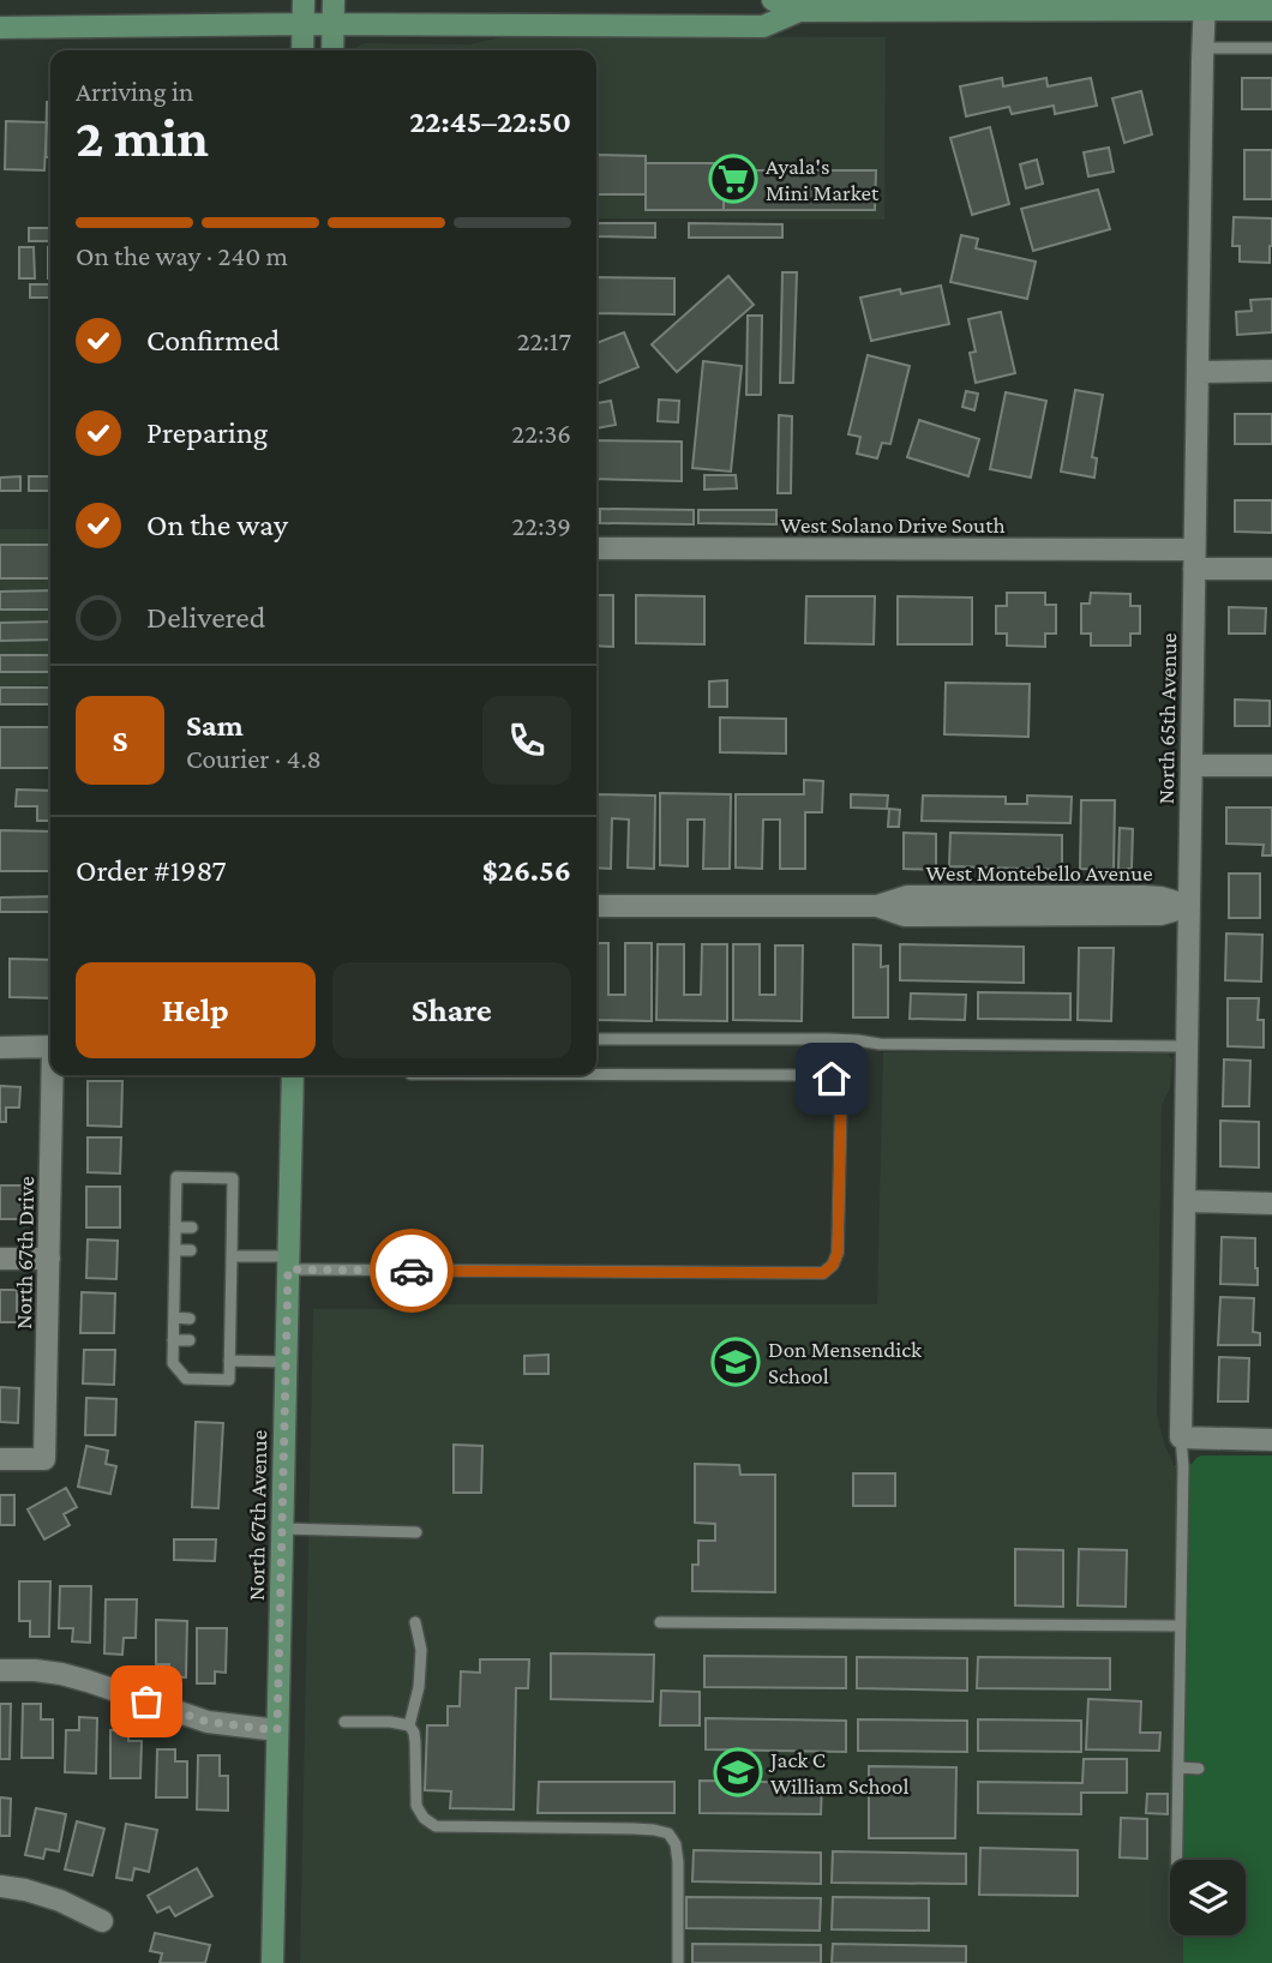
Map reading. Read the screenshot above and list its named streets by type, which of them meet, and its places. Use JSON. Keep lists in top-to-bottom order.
{
  "streets": {
    "main road": ["North 67th Avenue"],
    "street": [
      "West Solano Drive South",
      "North 65th Avenue",
      "West Montebello Avenue",
      "North 67th Drive"
    ]
  },
  "crossings": [
    ["West Solano Drive South", "North 65th Avenue"],
    ["North 65th Avenue", "West Montebello Avenue"]
  ],
  "places": {
    "supermarket": ["Ayala's Mini Market"],
    "school or university": ["Don Mensendick School", "Jack C William School"]
  },
  "page": {
    "heading": ["2 min", "Arriving in", "22:45–22:50"],
    "panel": [
      "Sam",
      "Courier · 4.8",
      "Order #1987",
      "$26.56"
    ],
    "bar": "On the way · 240 m",
    "list": [
      ["Confirmed", "22:17"],
      ["Preparing", "22:36"],
      ["On the way", "22:39"],
      "Delivered"
    ],
    "round": "S",
    "buttons": ["Help", "Share"]
  }
}
